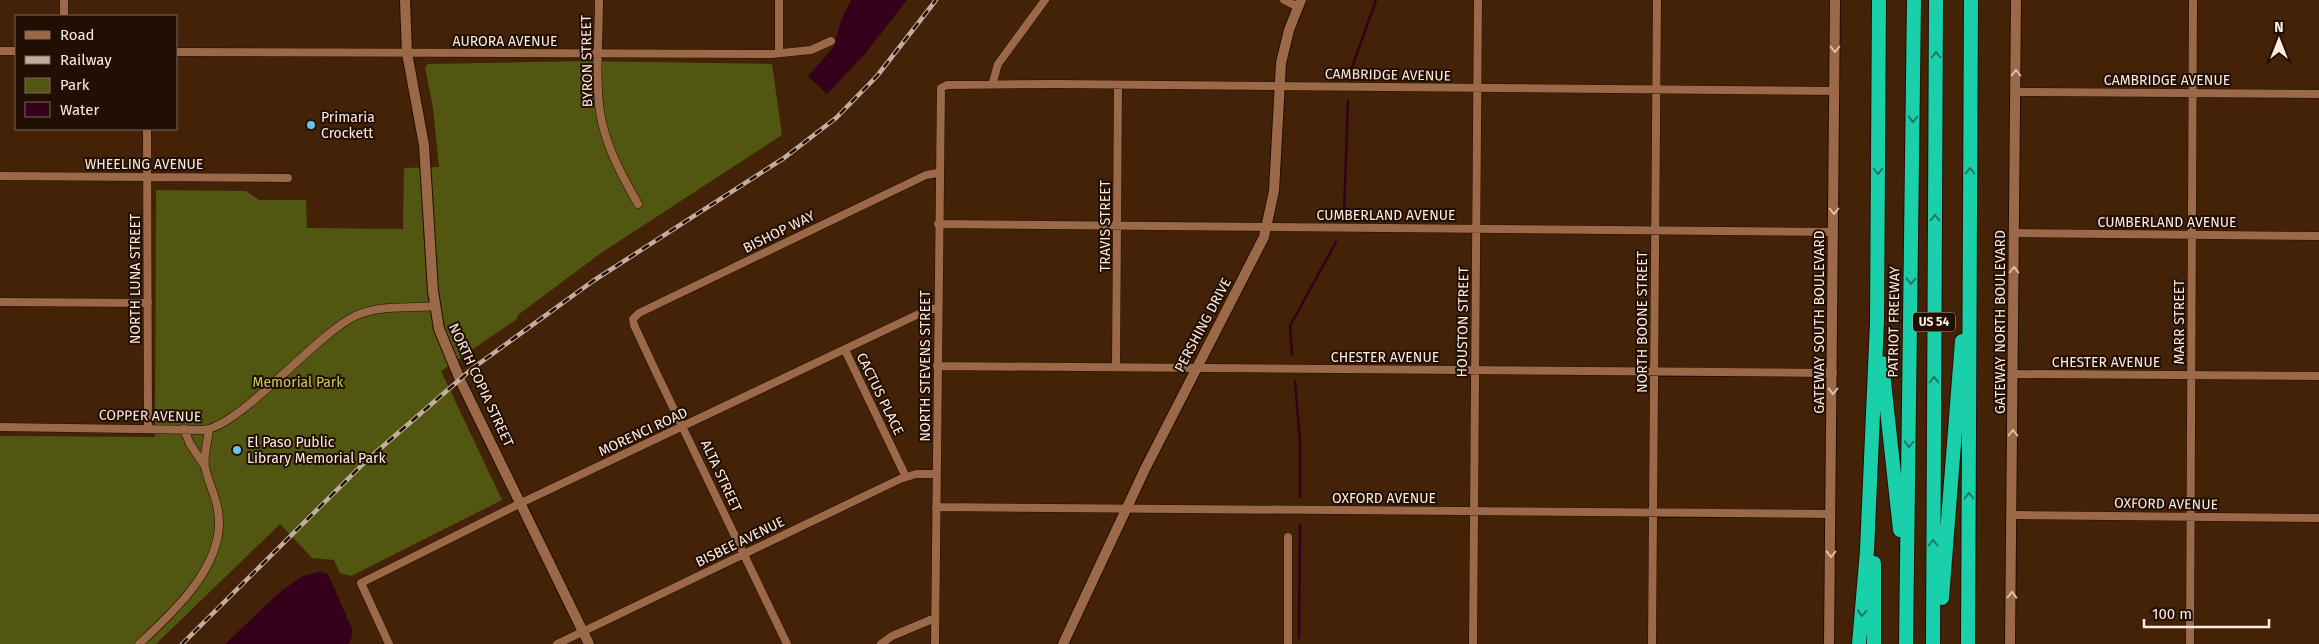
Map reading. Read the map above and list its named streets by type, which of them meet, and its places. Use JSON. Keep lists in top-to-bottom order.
{
  "streets": {
    "highway": ["PATRIOT FREEWAY", "US 54"],
    "main road": [
      "GATEWAY SOUTH BOULEVARD",
      "GATEWAY NORTH BOULEVARD",
      "PERSHING DRIVE",
      "NORTH COPIA STREET"
    ],
    "street": [
      "AURORA AVENUE",
      "BYRON STREET",
      "CAMBRIDGE AVENUE",
      "WHEELING AVENUE",
      "CUMBERLAND AVENUE",
      "TRAVIS STREET",
      "BISHOP WAY",
      "NORTH LUNA STREET",
      "HOUSTON STREET",
      "NORTH BOONE STREET",
      "MARR STREET",
      "CHESTER AVENUE",
      "NORTH STEVENS STREET",
      "CACTUS PLACE",
      "COPPER AVENUE",
      "MORENCI ROAD",
      "ALTA STREET",
      "OXFORD AVENUE",
      "BISBEE AVENUE"
    ]
  },
  "crossings": [
    ["AURORA AVENUE", "BYRON STREET"],
    ["AURORA AVENUE", "NORTH COPIA STREET"],
    ["CAMBRIDGE AVENUE", "TRAVIS STREET"],
    ["CAMBRIDGE AVENUE", "HOUSTON STREET"],
    ["CAMBRIDGE AVENUE", "NORTH BOONE STREET"],
    ["CAMBRIDGE AVENUE", "GATEWAY SOUTH BOULEVARD"],
    ["CAMBRIDGE AVENUE", "GATEWAY NORTH BOULEVARD"],
    ["CAMBRIDGE AVENUE", "MARR STREET"],
    ["CAMBRIDGE AVENUE", "PERSHING DRIVE"],
    ["CAMBRIDGE AVENUE", "NORTH STEVENS STREET"],
    ["WHEELING AVENUE", "NORTH LUNA STREET"],
    ["CUMBERLAND AVENUE", "TRAVIS STREET"],
    ["CUMBERLAND AVENUE", "HOUSTON STREET"],
    ["CUMBERLAND AVENUE", "NORTH BOONE STREET"],
    ["CUMBERLAND AVENUE", "GATEWAY SOUTH BOULEVARD"],
    ["CUMBERLAND AVENUE", "GATEWAY NORTH BOULEVARD"],
    ["CUMBERLAND AVENUE", "MARR STREET"],
    ["CUMBERLAND AVENUE", "PERSHING DRIVE"],
    ["CUMBERLAND AVENUE", "NORTH STEVENS STREET"],
    ["TRAVIS STREET", "CHESTER AVENUE"],
    ["BISHOP WAY", "NORTH STEVENS STREET"],
    ["BISHOP WAY", "ALTA STREET"],
    ["NORTH LUNA STREET", "COPPER AVENUE"],
    ["HOUSTON STREET", "CHESTER AVENUE"],
    ["HOUSTON STREET", "OXFORD AVENUE"],
    ["NORTH BOONE STREET", "CHESTER AVENUE"],
    ["NORTH BOONE STREET", "OXFORD AVENUE"],
    ["GATEWAY SOUTH BOULEVARD", "CHESTER AVENUE"],
    ["GATEWAY SOUTH BOULEVARD", "OXFORD AVENUE"],
    ["GATEWAY NORTH BOULEVARD", "CHESTER AVENUE"],
    ["GATEWAY NORTH BOULEVARD", "OXFORD AVENUE"],
    ["MARR STREET", "CHESTER AVENUE"],
    ["MARR STREET", "OXFORD AVENUE"],
    ["PERSHING DRIVE", "CHESTER AVENUE"],
    ["PERSHING DRIVE", "OXFORD AVENUE"],
    ["CHESTER AVENUE", "NORTH STEVENS STREET"],
    ["NORTH STEVENS STREET", "MORENCI ROAD"],
    ["NORTH STEVENS STREET", "OXFORD AVENUE"],
    ["NORTH STEVENS STREET", "BISBEE AVENUE"],
    ["NORTH COPIA STREET", "COPPER AVENUE"],
    ["NORTH COPIA STREET", "MORENCI ROAD"],
    ["NORTH COPIA STREET", "BISBEE AVENUE"],
    ["CACTUS PLACE", "MORENCI ROAD"],
    ["CACTUS PLACE", "BISBEE AVENUE"],
    ["MORENCI ROAD", "ALTA STREET"],
    ["ALTA STREET", "BISBEE AVENUE"]
  ],
  "one_way": ["GATEWAY SOUTH BOULEVARD", "GATEWAY NORTH BOULEVARD"],
  "parks": ["Memorial Park"],
  "places": ["Primaria Crockett", "El Paso Public Library Memorial Park"],
  "legend": [
    "Road",
    "Railway",
    "Park",
    "Water"
  ],
  "scale_bar": "100 m",
  "north": "top"
}
